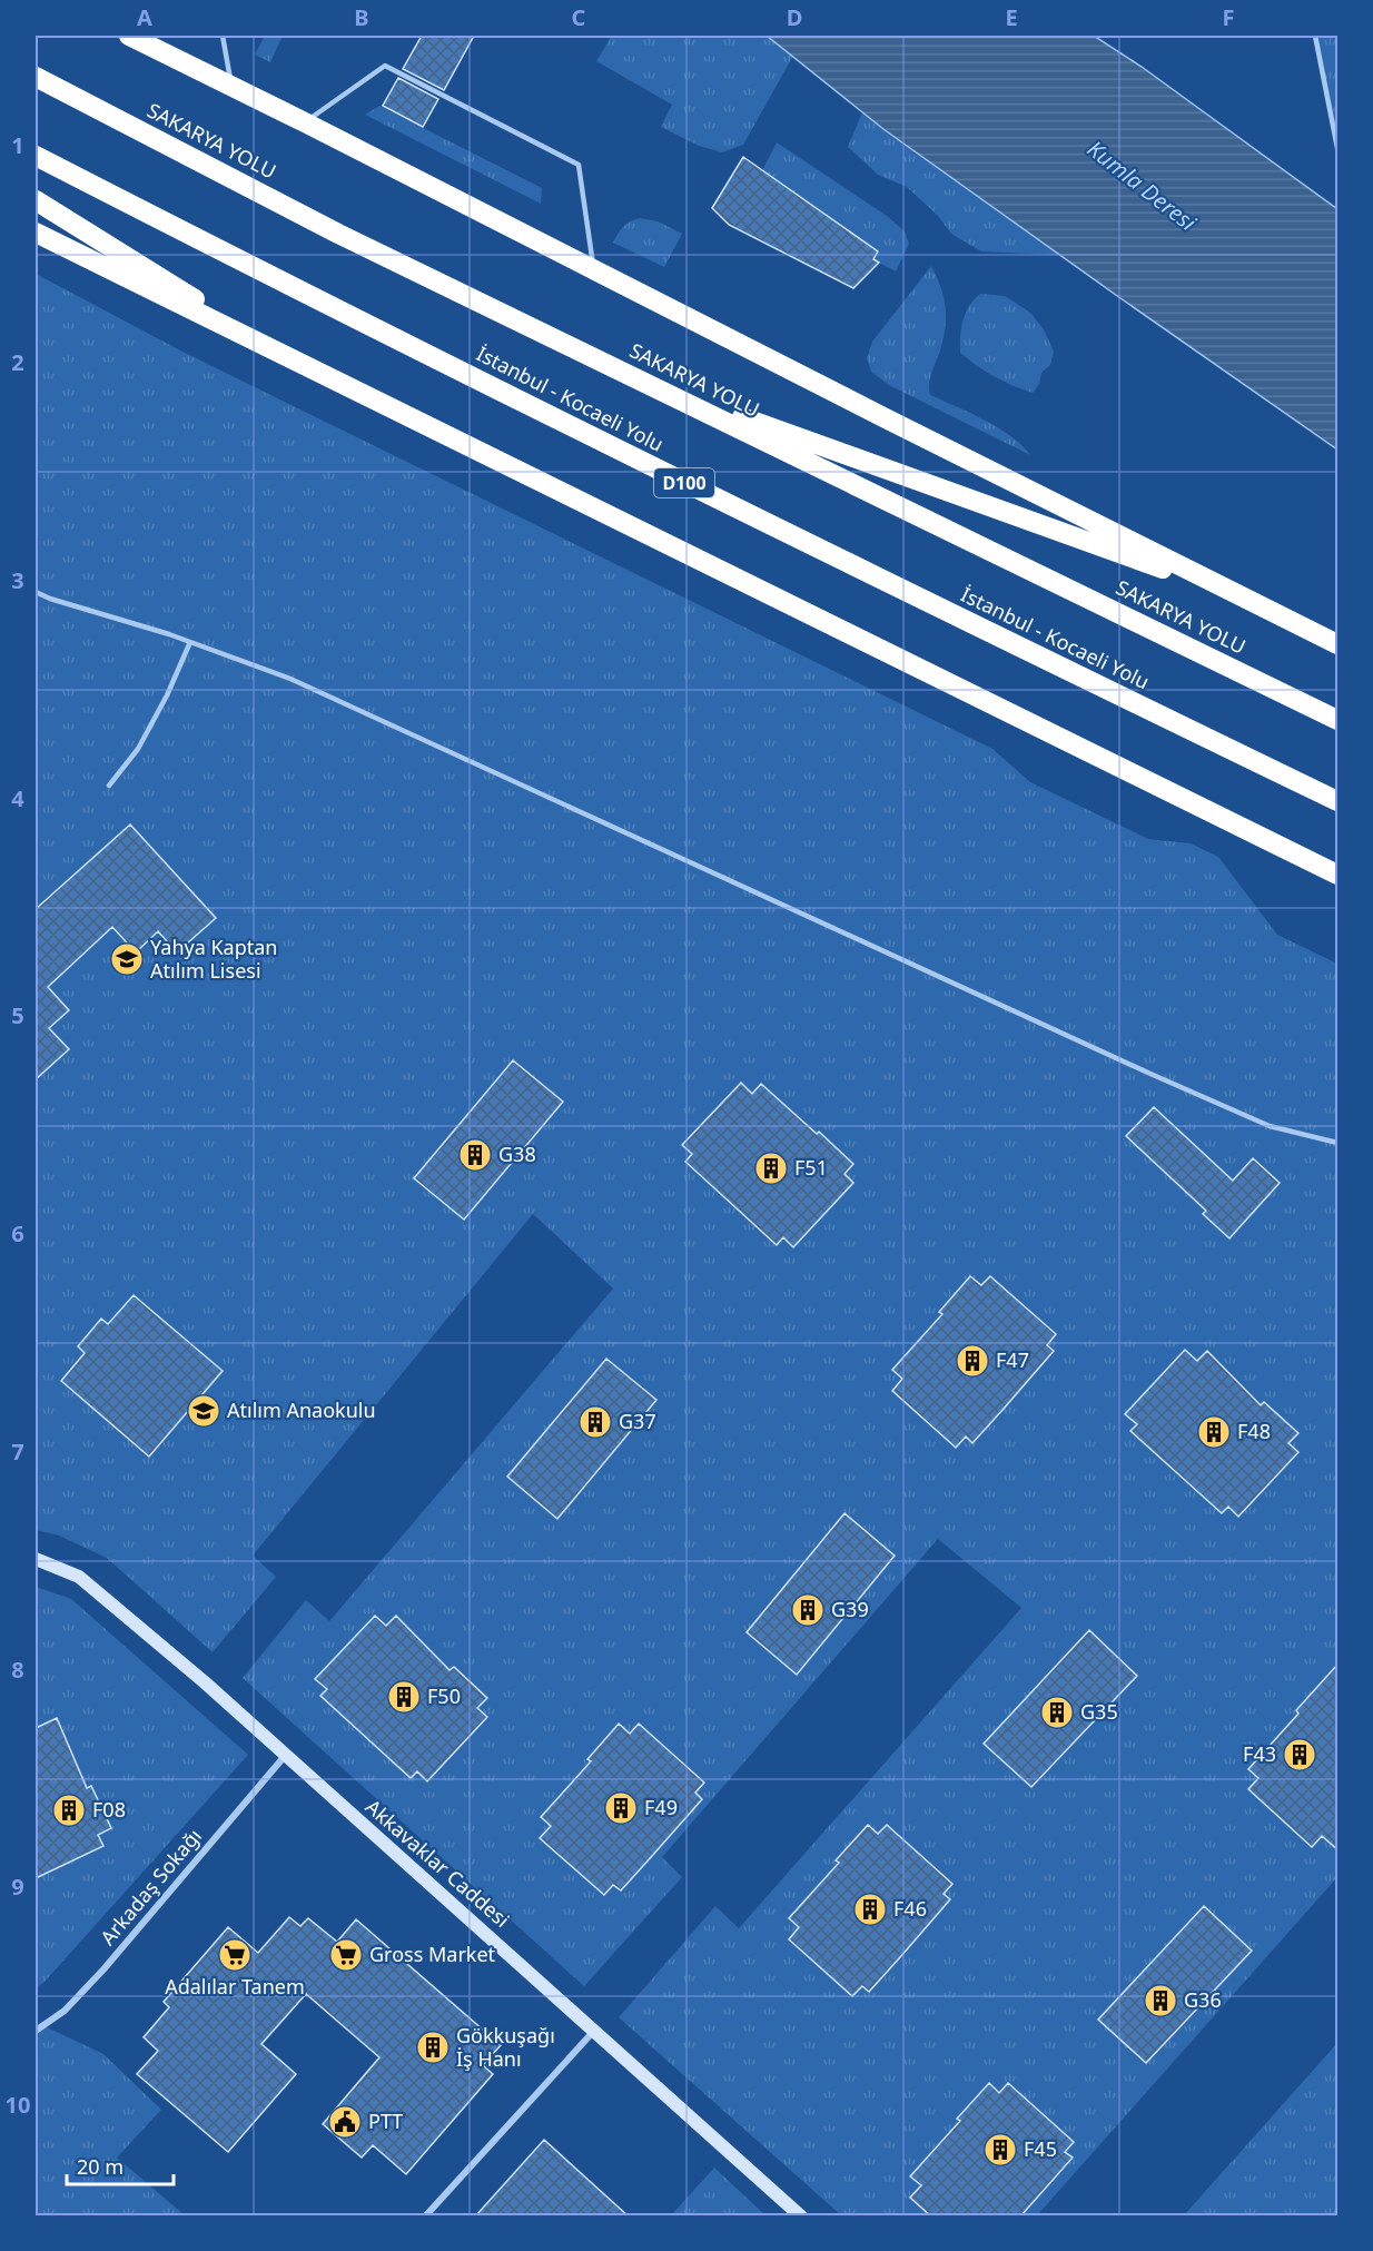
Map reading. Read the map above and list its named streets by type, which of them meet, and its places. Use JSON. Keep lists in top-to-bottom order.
{
  "streets": {
    "highway": ["SAKARYA YOLU", "İstanbul - Kocaeli Yolu", "D100"],
    "street": ["Akkavaklar Caddesi", "Arkadaş Sokağı"]
  },
  "crossings": [
    ["Akkavaklar Caddesi", "Arkadaş Sokağı"]
  ],
  "water": ["Kumla Deresi"],
  "places": {
    "school or university": ["Yahya Kaptan Atılım Lisesi", "Atılım Anaokulu"],
    "building": [
      "G38",
      "F51",
      "F47",
      "G37",
      "F48",
      "G39",
      "F50",
      "G35",
      "F43",
      "F49",
      "F08",
      "F46",
      "G36",
      "Gökkuşağı İş Hanı",
      "F45"
    ],
    "supermarket": ["Adalılar Tanem", "Gross Market"],
    "public building": ["PTT"]
  },
  "scale_bar": "20 m",
  "grid": {
    "columns": [
      "A",
      "B",
      "C",
      "D",
      "E",
      "F"
    ],
    "rows": [
      "1",
      "2",
      "3",
      "4",
      "5",
      "6",
      "7",
      "8",
      "9",
      "10"
    ]
  }
}
